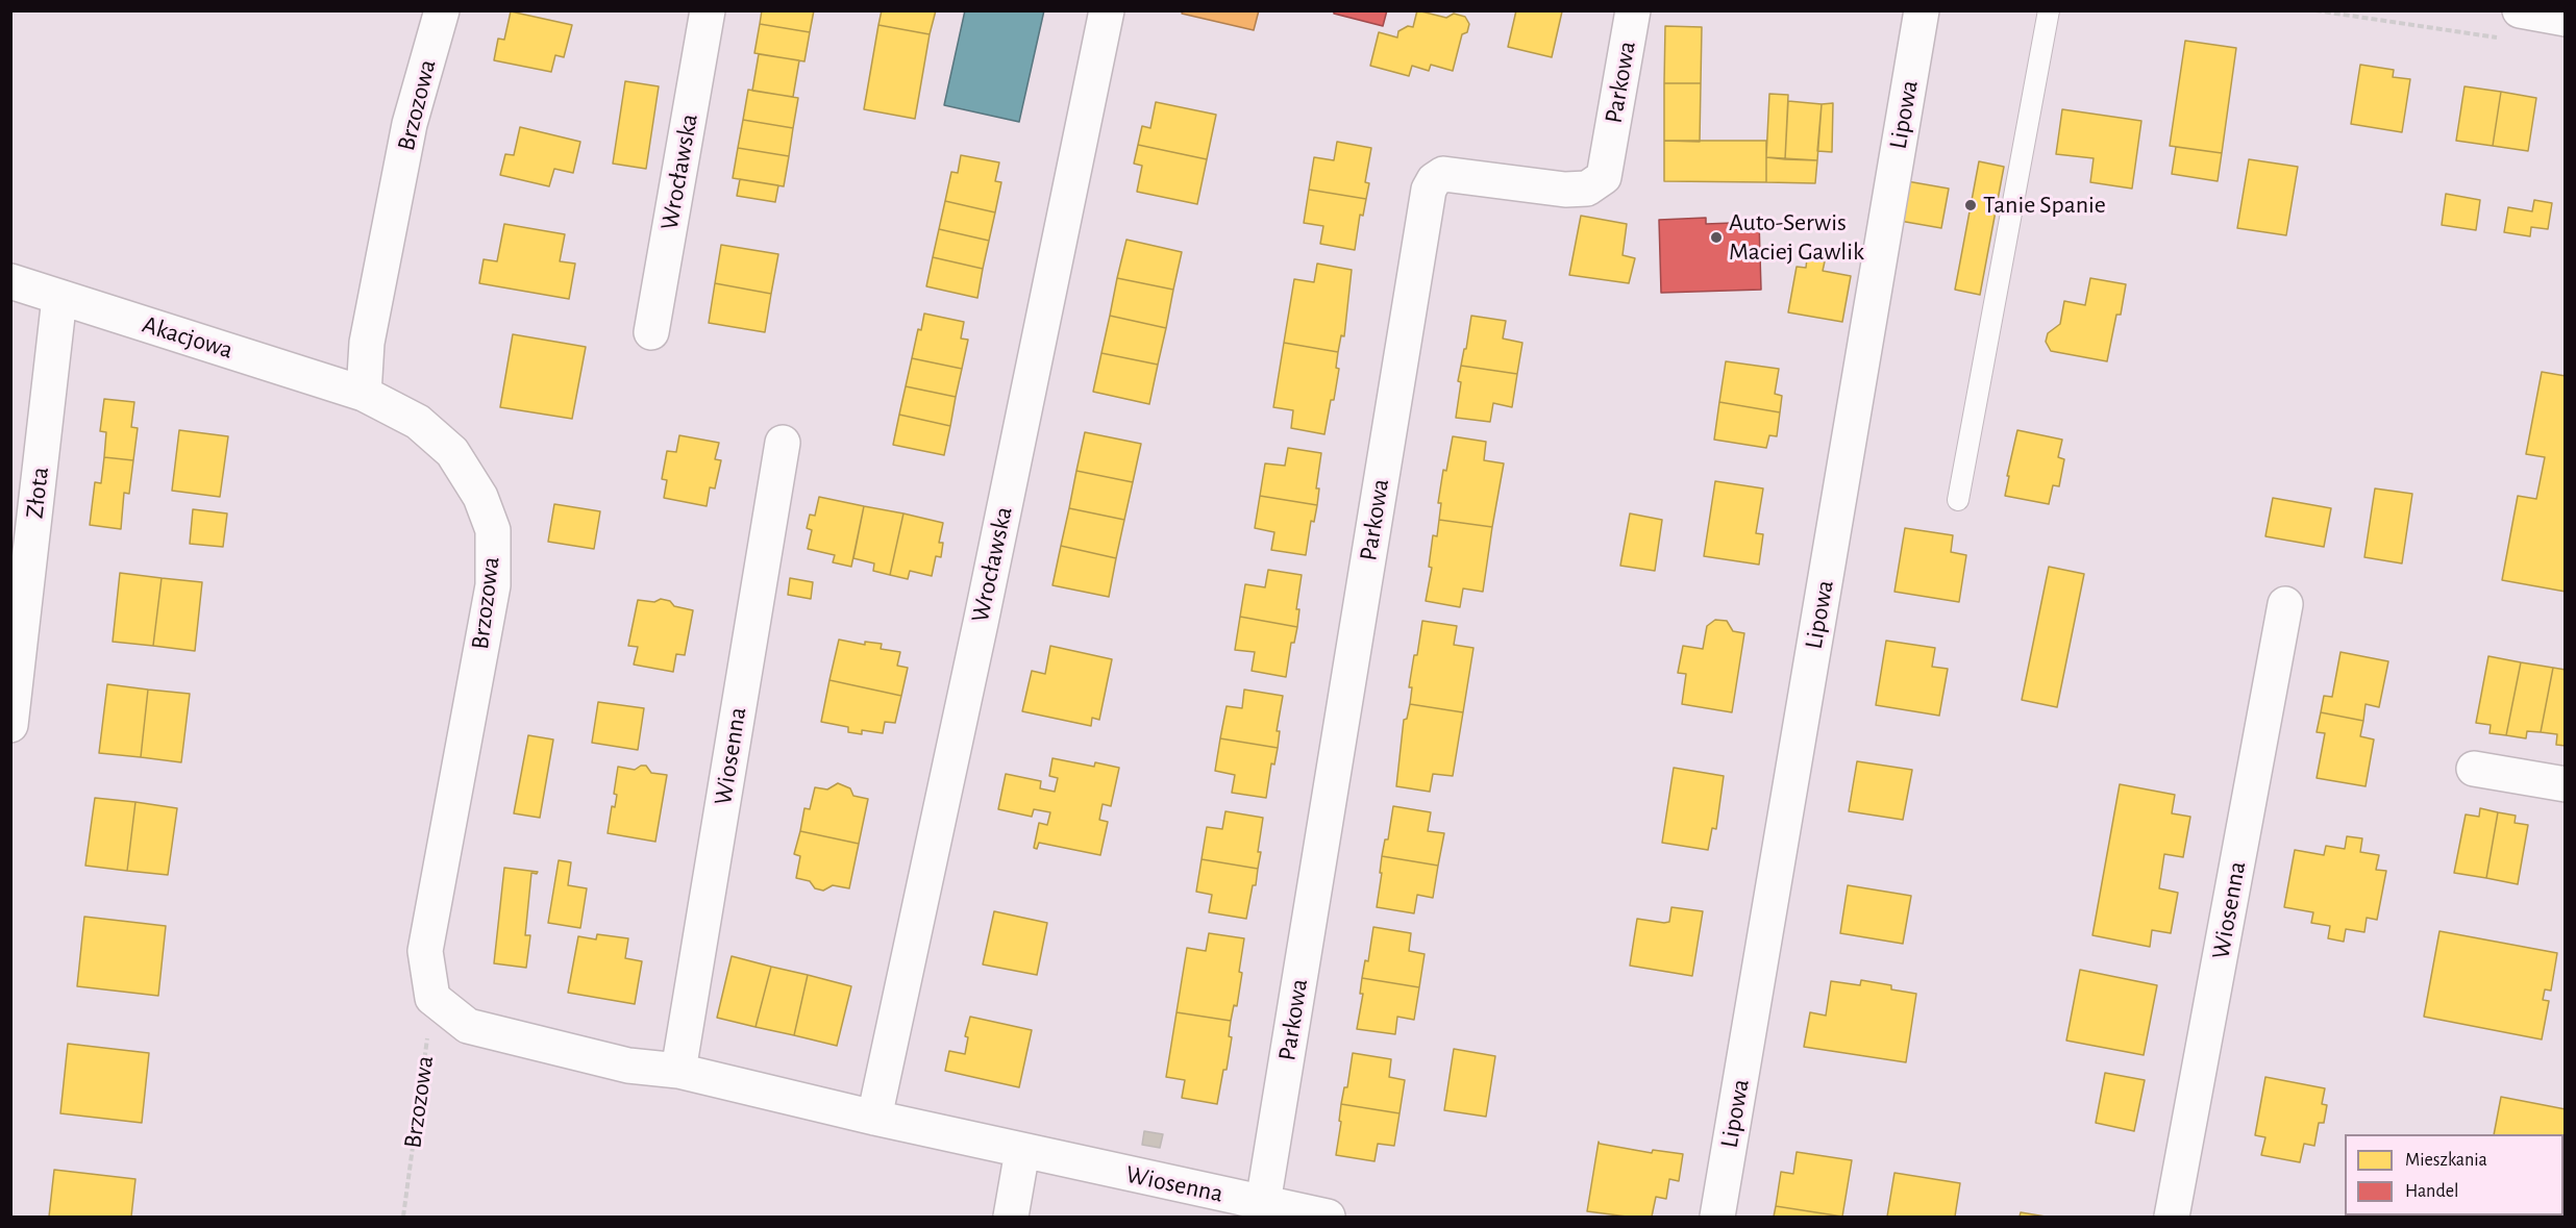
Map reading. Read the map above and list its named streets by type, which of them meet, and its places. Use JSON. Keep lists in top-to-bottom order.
{
  "streets": {
    "street": [
      "Parkowa",
      "Brzozowa",
      "Lipowa",
      "Wrocławska",
      "Akacjowa",
      "Złota",
      "Wiosenna"
    ]
  },
  "crossings": [
    ["Parkowa", "Wiosenna"],
    ["Brzozowa", "Akacjowa"],
    ["Brzozowa", "Wiosenna"],
    ["Wrocławska", "Wiosenna"],
    ["Akacjowa", "Złota"]
  ],
  "places": ["Tanie Spanie", "Auto-Serwis Maciej Gawlik"],
  "legend": ["Mieszkania", "Handel"]
}
